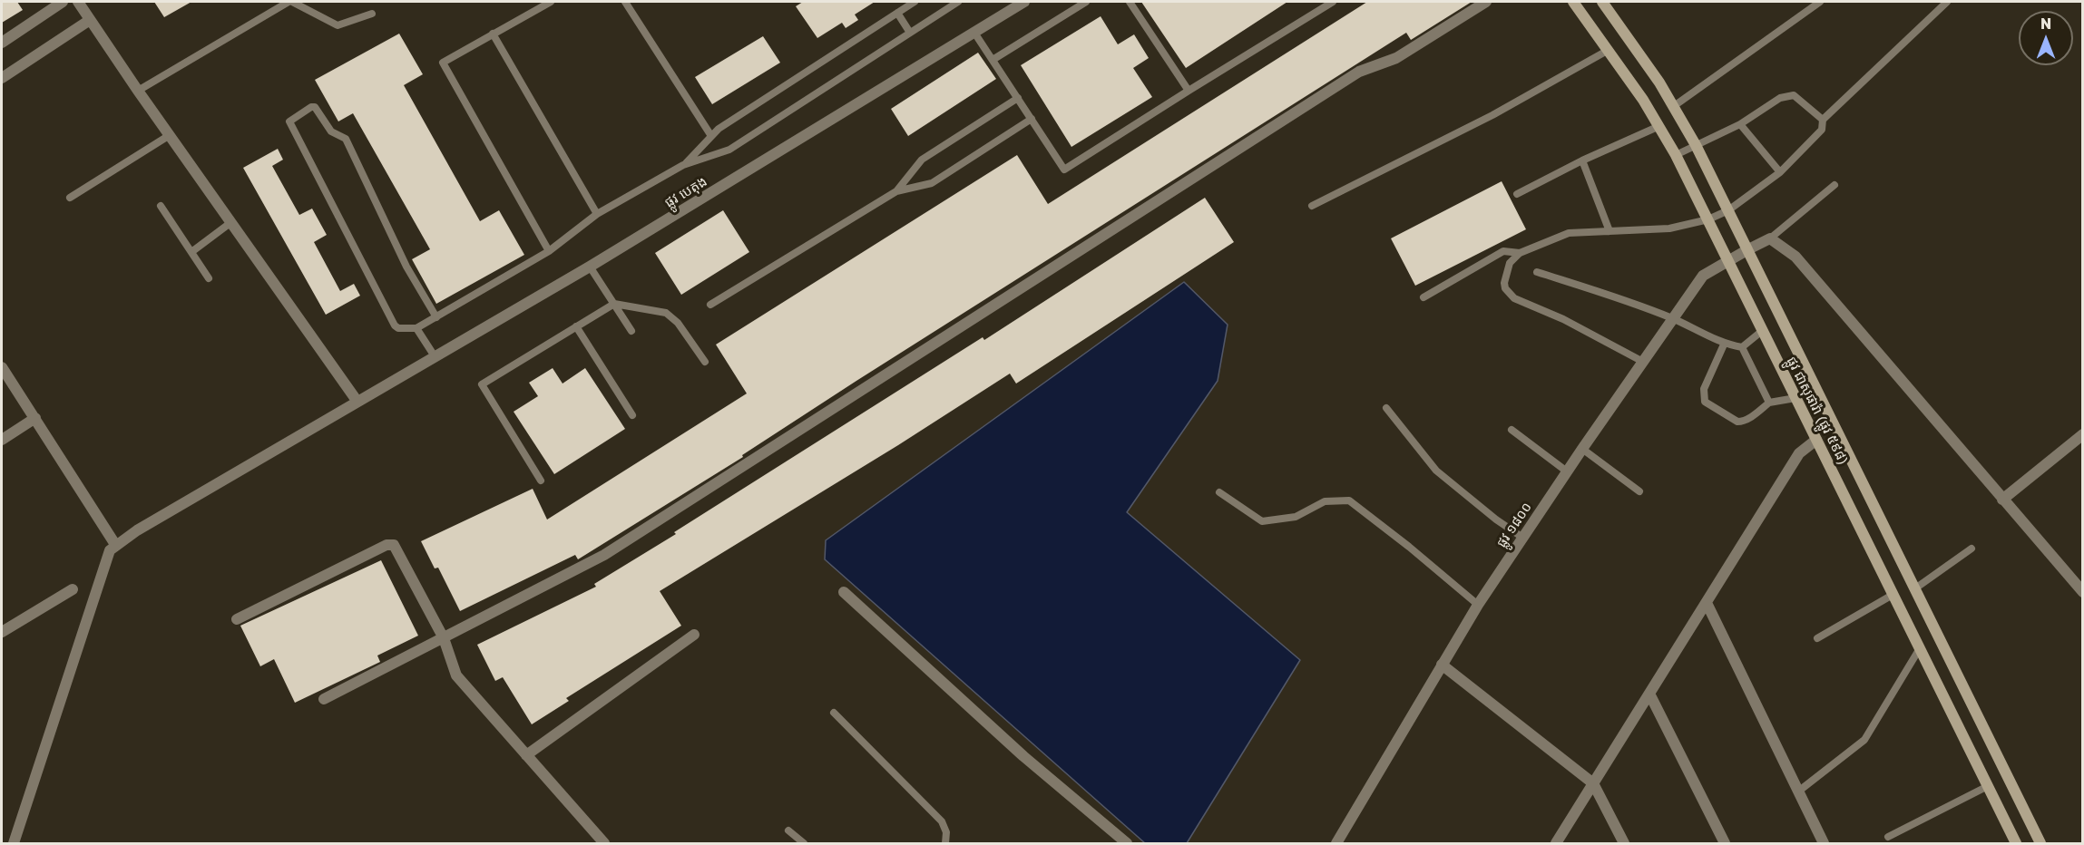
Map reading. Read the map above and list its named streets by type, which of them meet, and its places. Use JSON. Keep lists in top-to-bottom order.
{
  "streets": {
    "main road": ["ផ្លូវ ជាសុផារ៉ា (ផ្លូវ ៥៩៨)"],
    "street": ["ផ្លូវ បេតុង", "ផ្លូវ ១៨០០"]
  },
  "crossings": [
    ["ផ្លូវ ជាសុផារ៉ា (ផ្លូវ ៥៩៨)", "ផ្លូវ ១៨០០"]
  ],
  "north": "top"
}
